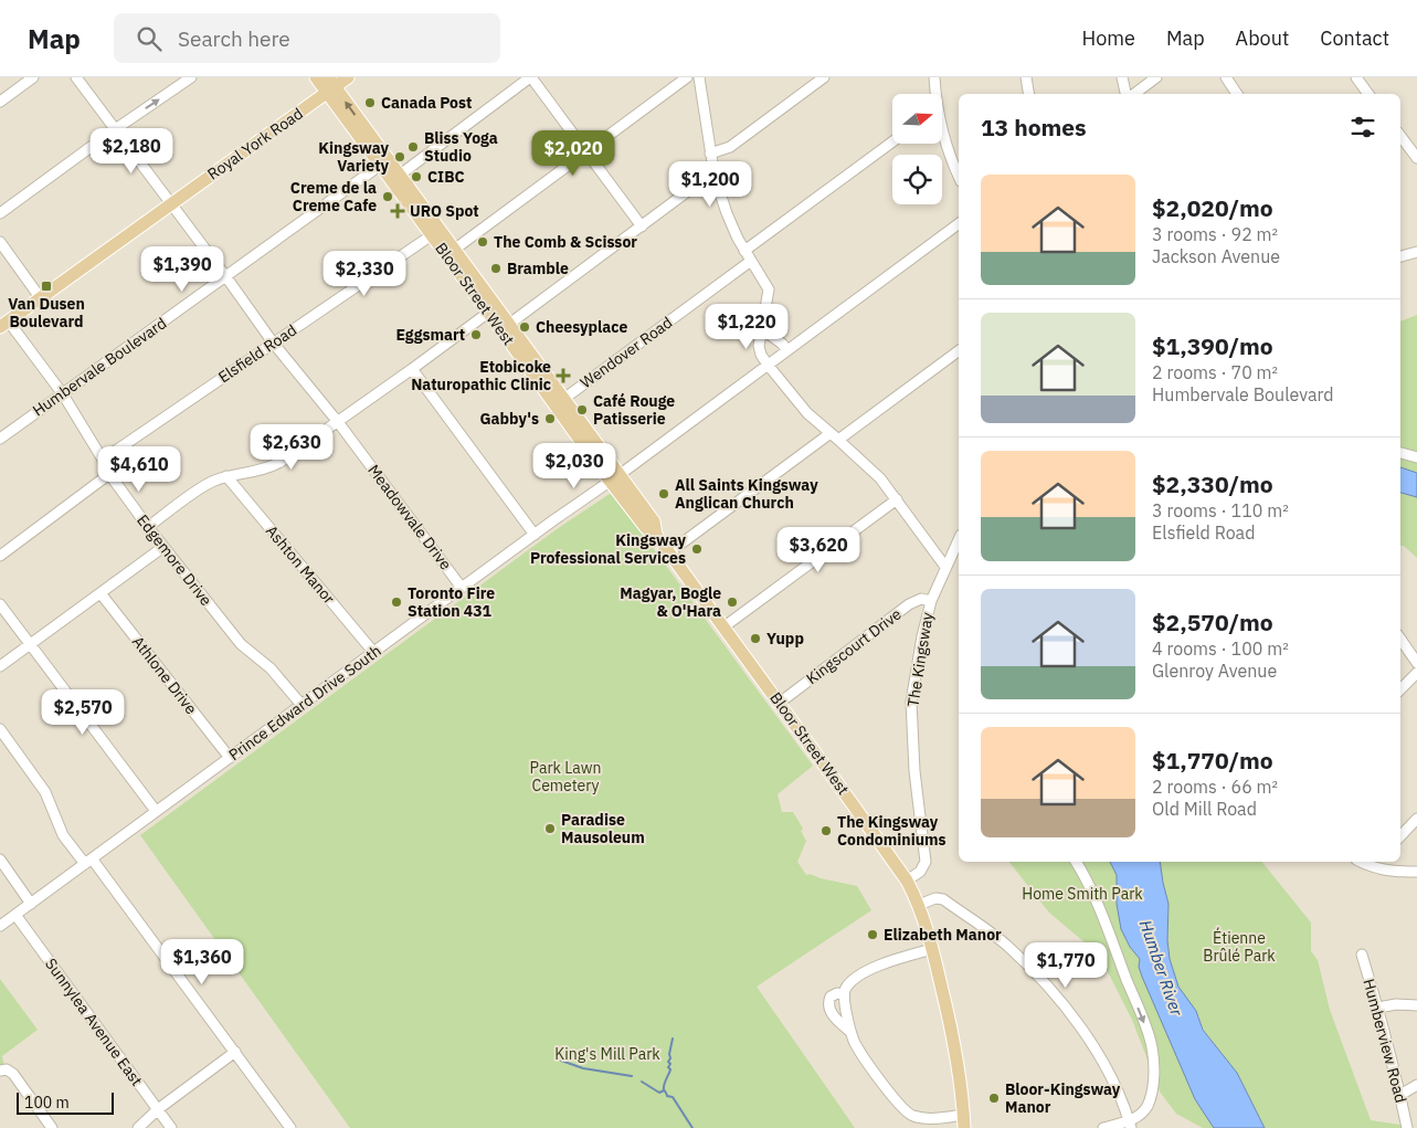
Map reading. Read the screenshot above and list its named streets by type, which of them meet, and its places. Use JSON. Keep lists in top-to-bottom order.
{
  "streets": {
    "main road": ["Royal York Road", "Bloor Street West"],
    "street": [
      "Wendover Road",
      "Elsfield Road",
      "Humbervale Boulevard",
      "Meadowvale Drive",
      "Edgemore Drive",
      "Ashton Manor",
      "Kingscourt Drive",
      "The Kingsway",
      "Athlone Drive",
      "Prince Edward Drive South",
      "Sunnylea Avenue East",
      "Humberview Road"
    ]
  },
  "crossings": [
    ["Royal York Road", "Bloor Street West"],
    ["Royal York Road", "Meadowvale Drive"],
    ["Royal York Road", "Edgemore Drive"],
    ["Bloor Street West", "Wendover Road"],
    ["Bloor Street West", "Elsfield Road"],
    ["Bloor Street West", "Humbervale Boulevard"],
    ["Bloor Street West", "Kingscourt Drive"],
    ["Bloor Street West", "The Kingsway"],
    ["Bloor Street West", "Prince Edward Drive South"],
    ["Elsfield Road", "Meadowvale Drive"],
    ["Elsfield Road", "Edgemore Drive"],
    ["Humbervale Boulevard", "Meadowvale Drive"],
    ["Humbervale Boulevard", "Edgemore Drive"],
    ["Meadowvale Drive", "Prince Edward Drive South"],
    ["Edgemore Drive", "Prince Edward Drive South"],
    ["Ashton Manor", "Prince Edward Drive South"],
    ["Kingscourt Drive", "The Kingsway"],
    ["Athlone Drive", "Prince Edward Drive South"],
    ["Prince Edward Drive South", "Sunnylea Avenue East"]
  ],
  "water": ["Humber River"],
  "parks": [
    "Park Lawn Cemetery",
    "Home Smith Park",
    "Étienne Brûlé Park",
    "King's Mill Park"
  ],
  "places": {
    "other": [
      "Canada Post",
      "Bliss Yoga Studio",
      "Kingsway Variety",
      "CIBC",
      "Creme de la Creme Cafe",
      "The Comb & Scissor",
      "Bramble",
      "Cheesyplace",
      "Eggsmart",
      "Café Rouge Patisserie",
      "Gabby's",
      "All Saints Kingsway Anglican Church",
      "Kingsway Professional Services",
      "Toronto Fire Station 431",
      "Magyar, Bogle & O'Hara",
      "Yupp",
      "Paradise Mausoleum",
      "The Kingsway Condominiums",
      "Elizabeth Manor",
      "Bloor-Kingsway Manor"
    ],
    "health": ["URO Spot", "Etobicoke Naturopathic Clinic"],
    "transit": ["Van Dusen Boulevard"]
  },
  "scale_bar": "100 m",
  "north": "right",
  "page": {
    "header": "Map",
    "search": "Search here",
    "nav": [
      "Home",
      "Map",
      "About",
      "Contact"
    ],
    "heading": "13 homes",
    "price": [
      "$2,180",
      "$2,020",
      "$1,200",
      "$1,390",
      "$2,330",
      "$1,220",
      "$2,630",
      "$2,030",
      "$4,610",
      "$3,620",
      "$2,570",
      "$1,360",
      "$1,770"
    ],
    "list": [
      {
        "name": "$2,020/mo",
        "note": "3 rooms · 92 m² · Jackson Avenue"
      },
      {
        "name": "$1,390/mo",
        "note": "2 rooms · 70 m² · Humbervale Boulevard"
      },
      {
        "name": "$2,330/mo",
        "note": "3 rooms · 110 m² · Elsfield Road"
      },
      {
        "name": "$2,570/mo",
        "note": "4 rooms · 100 m² · Glenroy Avenue"
      },
      {
        "name": "$1,770/mo",
        "note": "2 rooms · 66 m² · Old Mill Road"
      }
    ],
    "scale": "100 m"
  }
}
